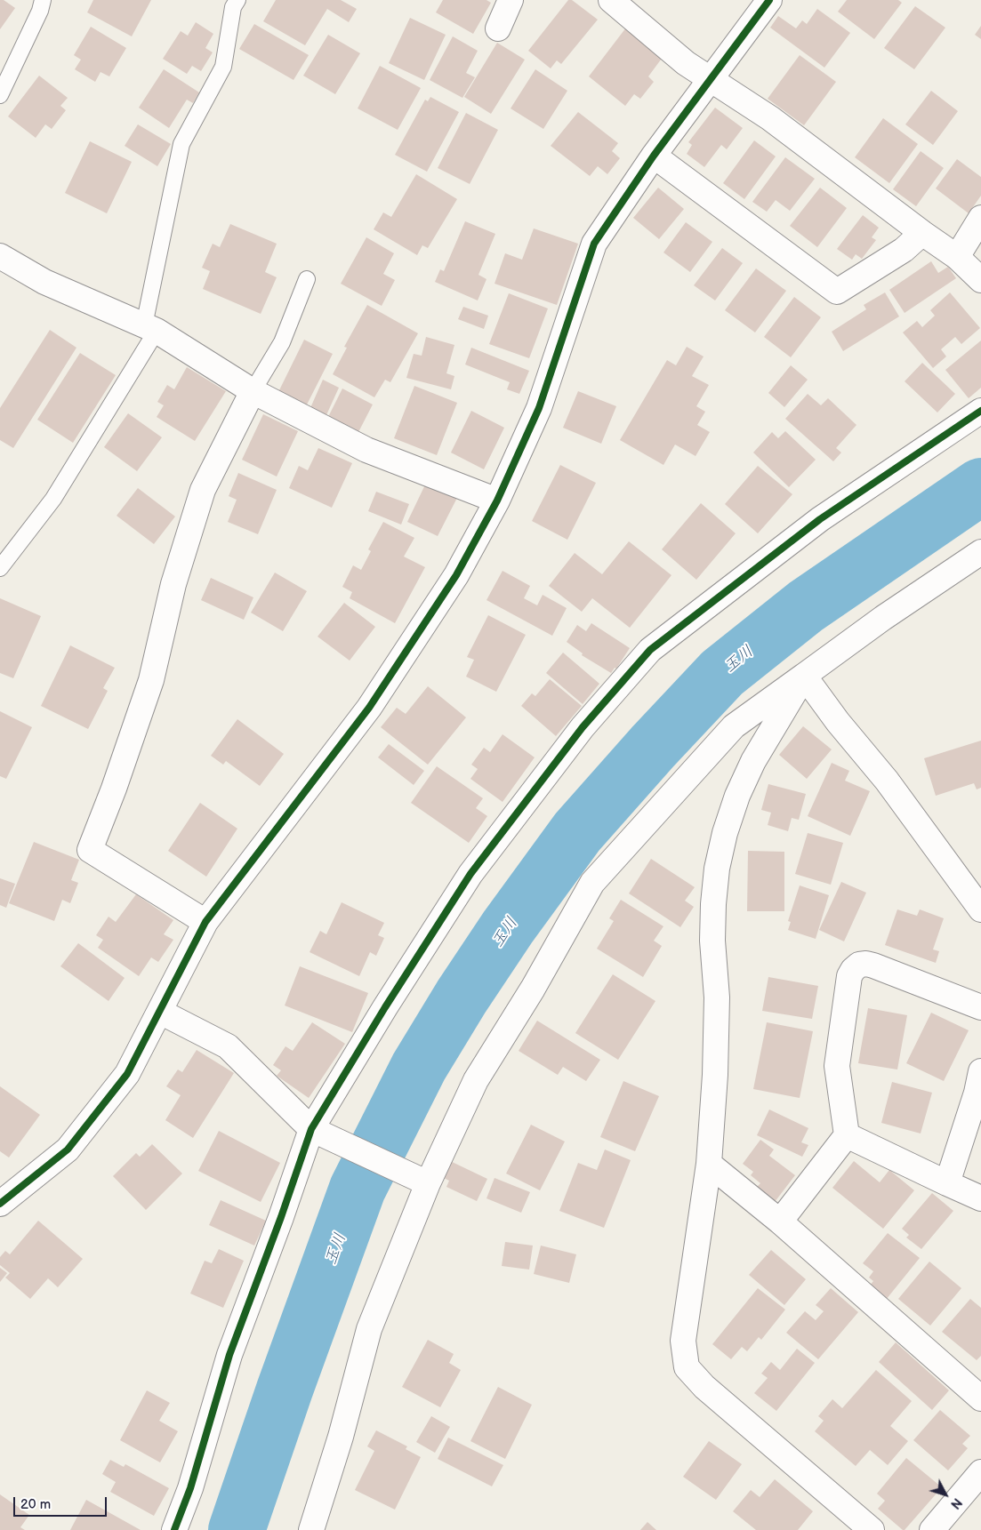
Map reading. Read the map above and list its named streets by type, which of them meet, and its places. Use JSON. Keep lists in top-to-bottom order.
{
  "water": ["玉川"],
  "scale_bar": "20 m",
  "north": "bottom right"
}
